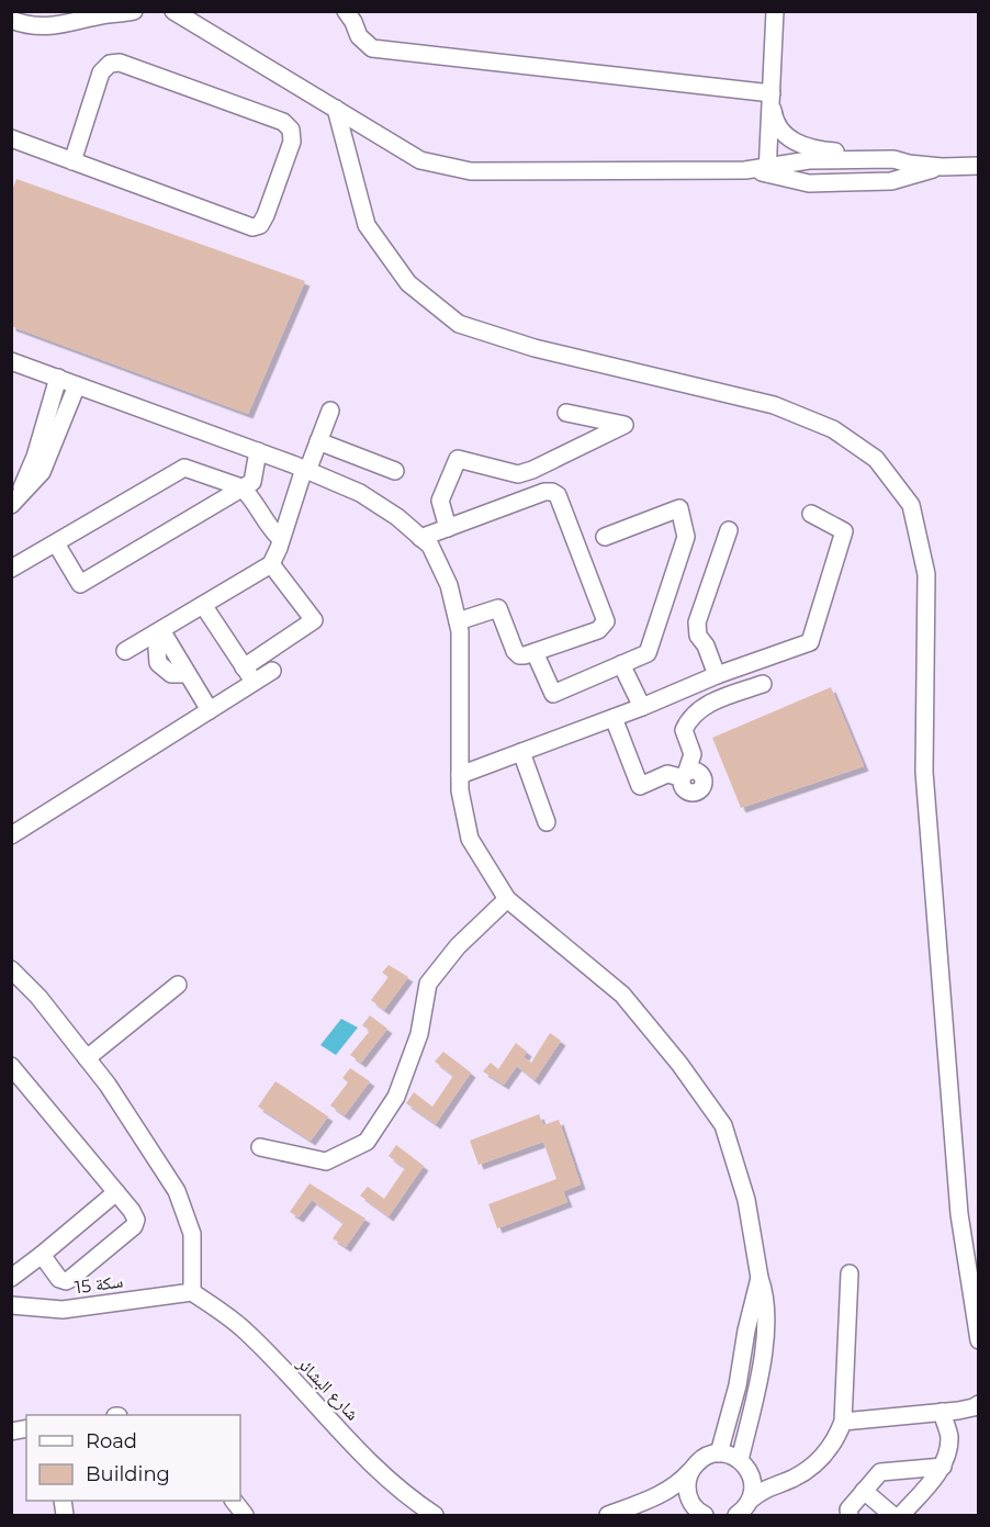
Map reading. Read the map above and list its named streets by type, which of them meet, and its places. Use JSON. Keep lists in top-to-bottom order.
{
  "streets": {
    "street": ["سكة 15", "شارع البشائر"]
  },
  "crossings": [
    ["سكة 15", "شارع البشائر"]
  ],
  "legend": ["Road", "Building"]
}
